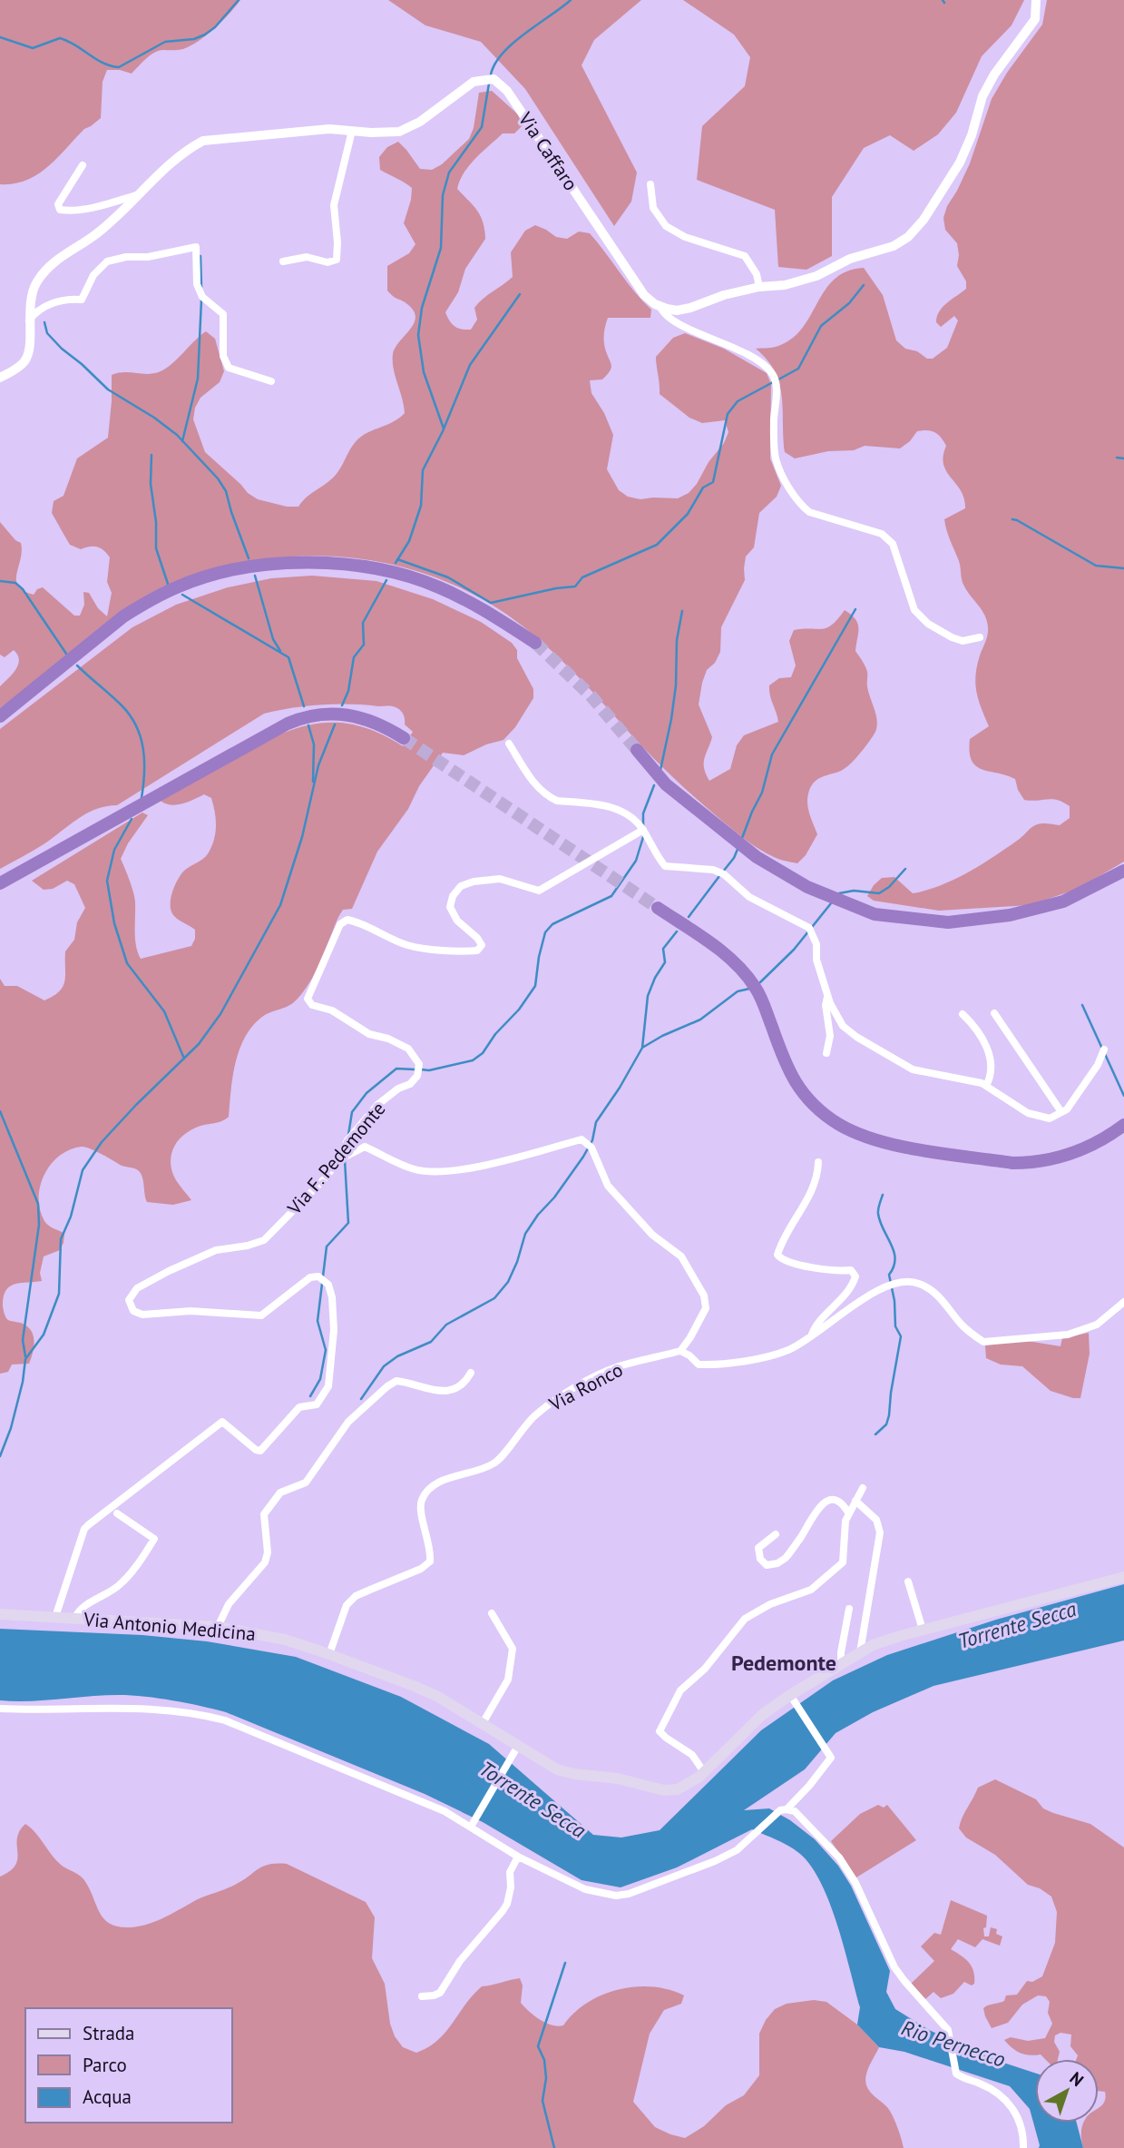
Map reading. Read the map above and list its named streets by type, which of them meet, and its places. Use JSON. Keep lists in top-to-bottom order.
{
  "streets": {
    "main road": ["Via Antonio Medicina"],
    "street": ["Via Caffaro", "Via F. Pedemonte", "Via Ronco"]
  },
  "crossings": [
    ["Via F. Pedemonte", "Via Antonio Medicina"],
    ["Via Ronco", "Via Antonio Medicina"]
  ],
  "districts": ["Pedemonte"],
  "water": ["Torrente Secca", "Rio Pernecco"],
  "legend": ["Strada", "Parco", "Acqua"],
  "north": "top right"
}
